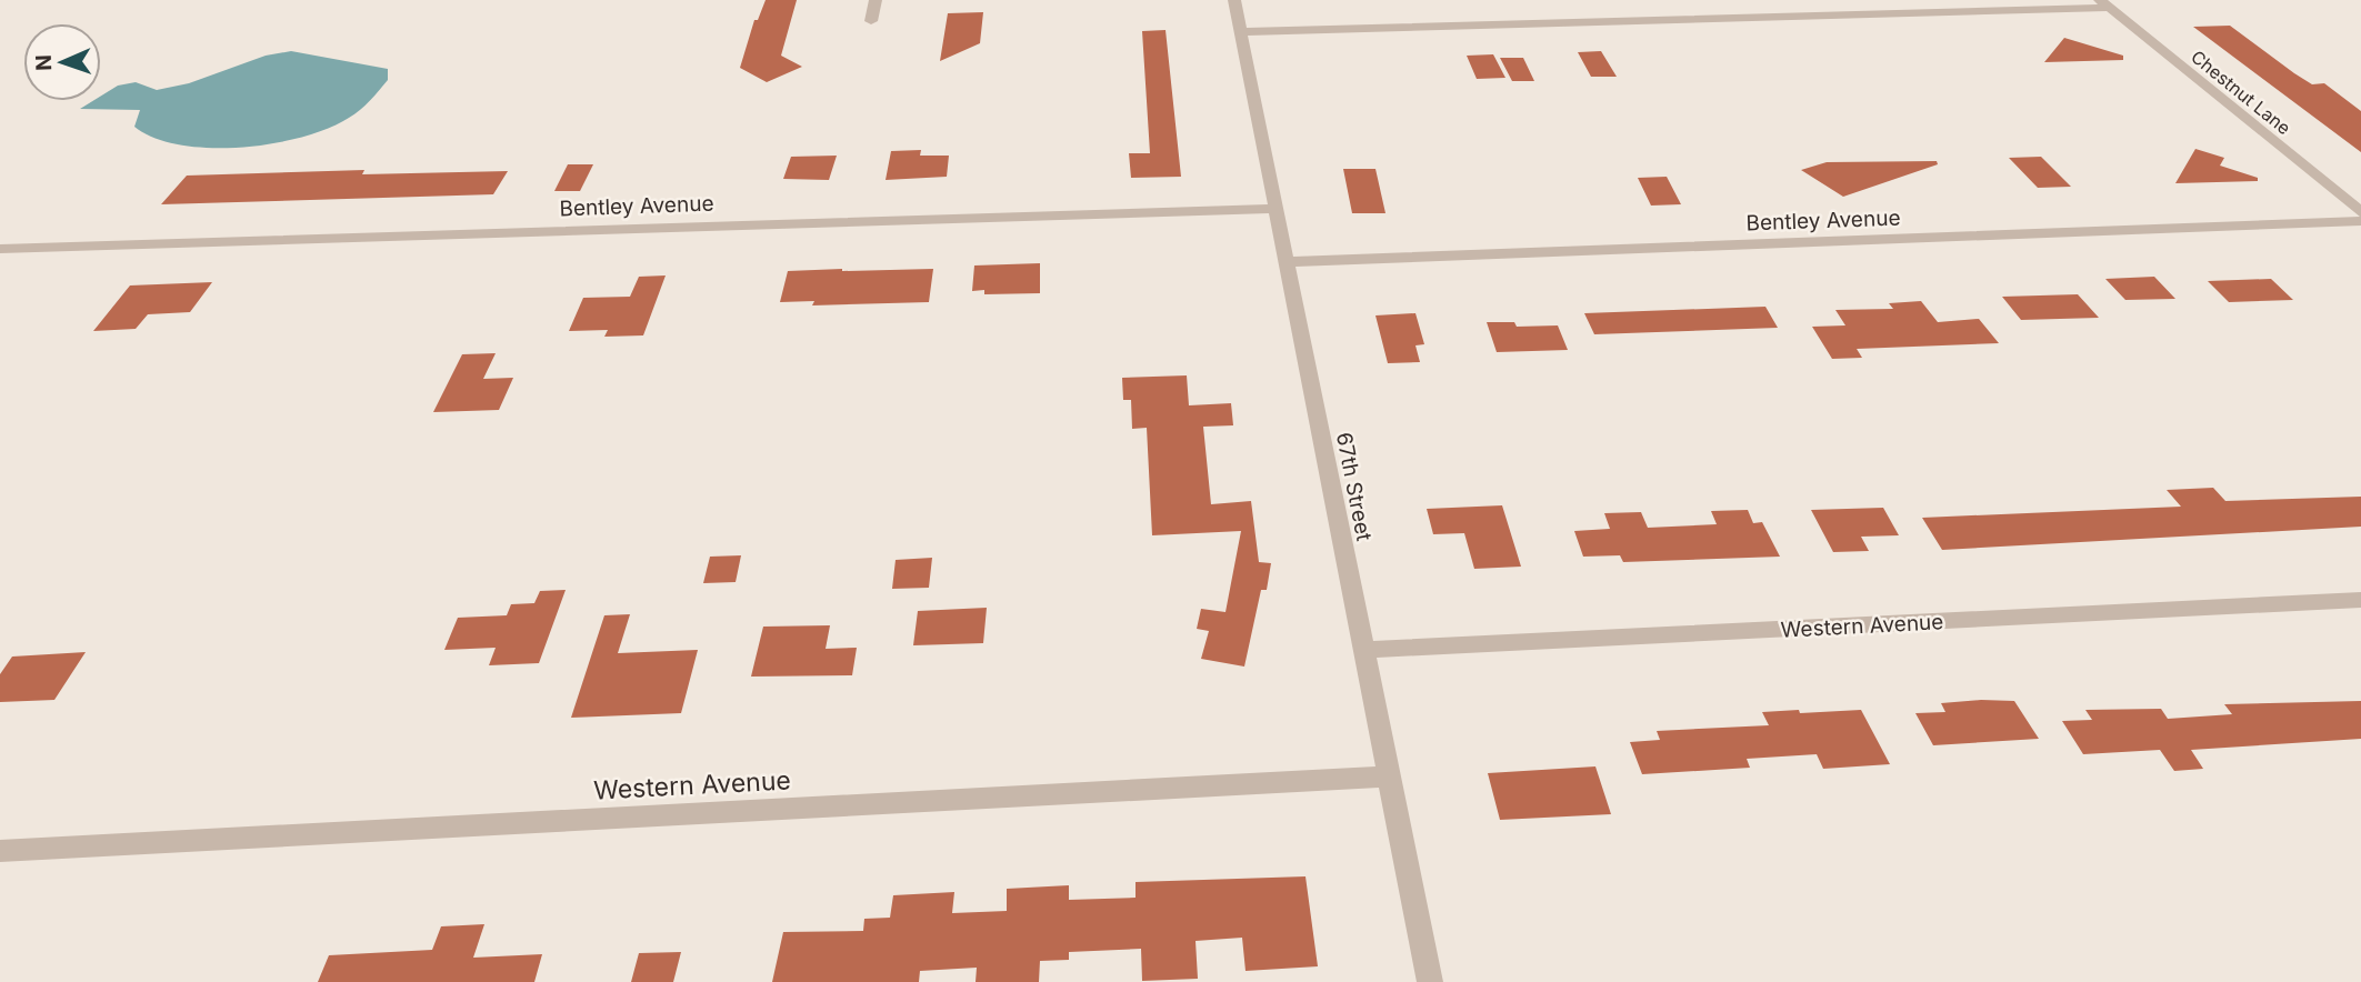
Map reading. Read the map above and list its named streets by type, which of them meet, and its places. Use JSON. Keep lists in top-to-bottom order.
{
  "streets": {
    "street": [
      "Chestnut Lane",
      "Bentley Avenue",
      "67th Street",
      "Western Avenue"
    ]
  },
  "crossings": [
    ["Bentley Avenue", "67th Street"],
    ["67th Street", "Western Avenue"]
  ],
  "north": "left"
}
